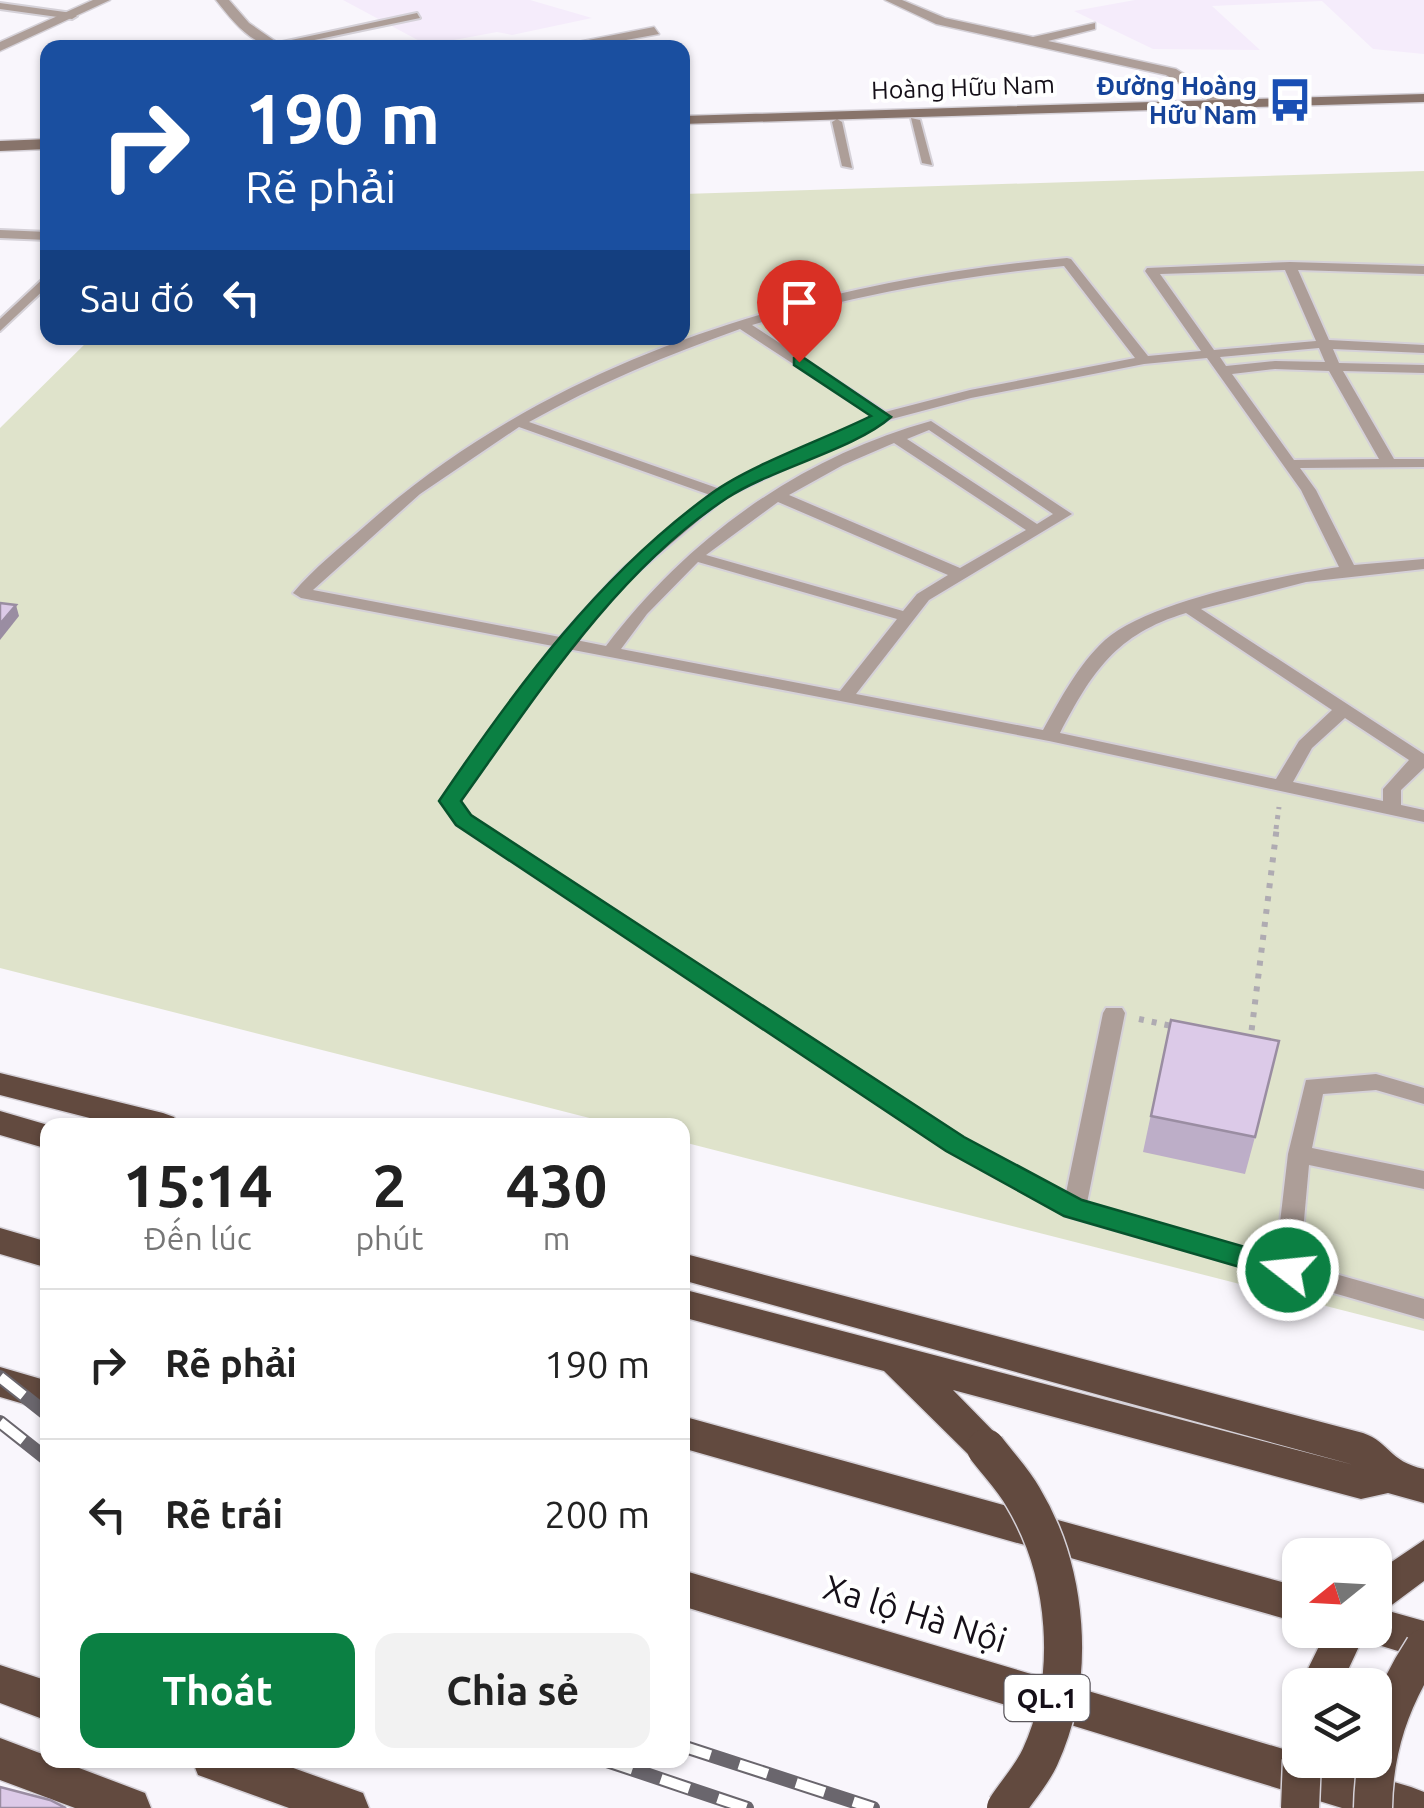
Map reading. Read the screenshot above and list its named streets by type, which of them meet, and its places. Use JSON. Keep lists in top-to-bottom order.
{
  "streets": {
    "highway": ["Xa lộ Hà Nội", "QL.1"],
    "main road": ["Hoàng Hữu Nam"]
  },
  "places": {
    "bus stop": ["Đường Hoàng Hữu Nam"]
  },
  "north": "left",
  "page": {
    "turn": ["190 m", "Rẽ phải"],
    "then": "Sau đó",
    "eta": [
      "15:14",
      "Đến lúc",
      "2",
      "phút",
      "430",
      "m"
    ],
    "list": [
      {
        "name": "Rẽ phải",
        "value": "190 m"
      },
      {
        "name": "Rẽ trái",
        "value": "200 m"
      }
    ],
    "buttons": ["Thoát", "Chia sẻ"]
  }
}
